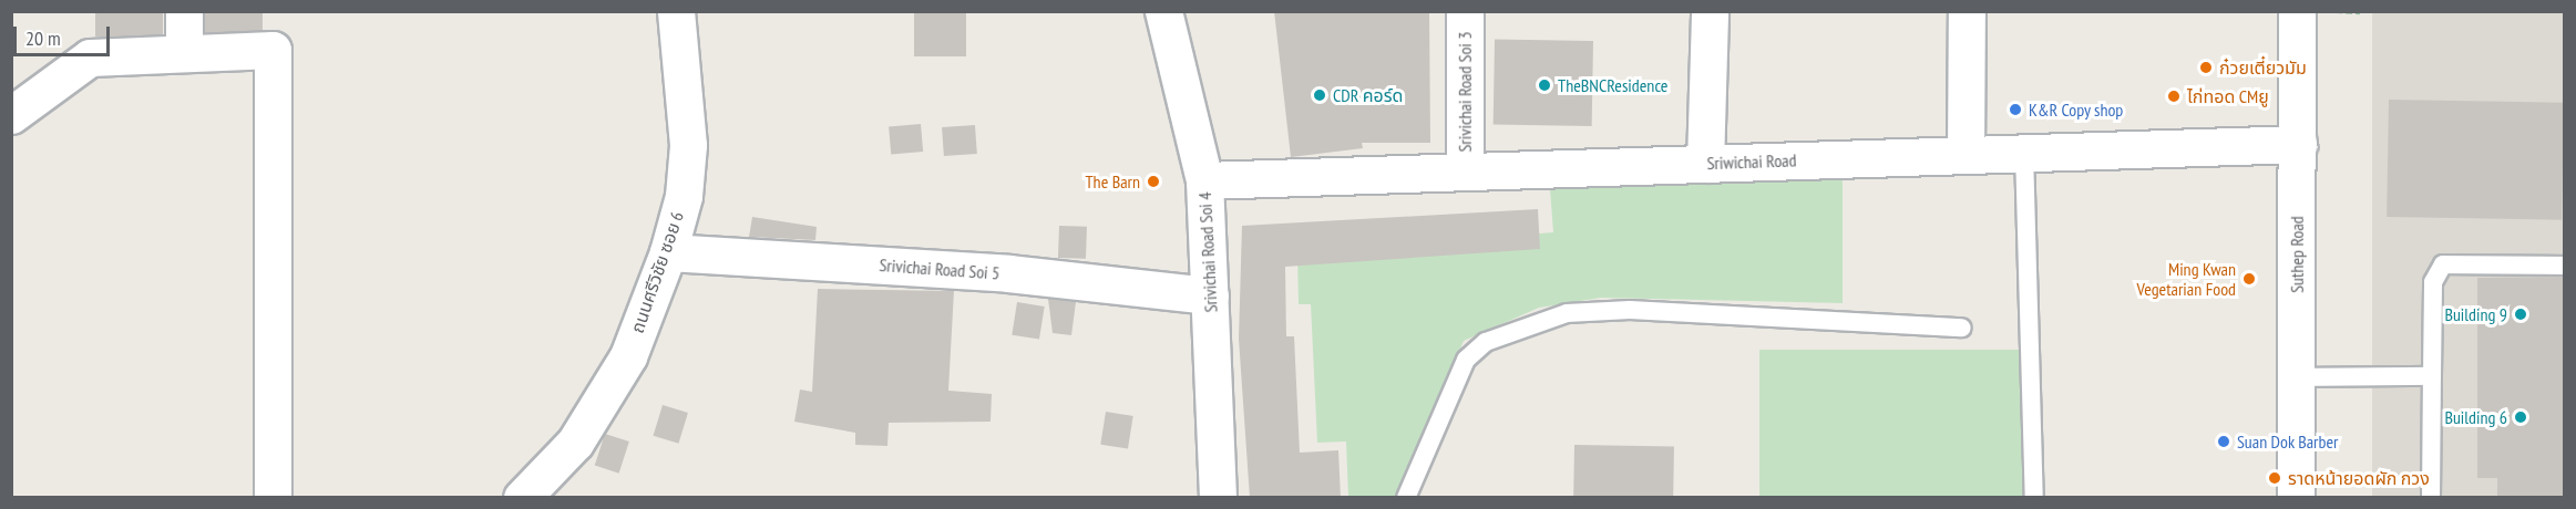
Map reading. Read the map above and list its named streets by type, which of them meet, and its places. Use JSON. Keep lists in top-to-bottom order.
{
  "streets": {
    "street": [
      "Srivichai Road Soi 3",
      "Sriwichai Road",
      "Srivichai Road Soi 4",
      "Suthep Road",
      "Srivichai Road Soi 5",
      "ถนนศรีวิชัย ซอย 6"
    ]
  },
  "crossings": [
    ["Srivichai Road Soi 3", "Sriwichai Road"],
    ["Sriwichai Road", "Srivichai Road Soi 4"],
    ["Sriwichai Road", "Suthep Road"],
    ["Srivichai Road Soi 4", "Srivichai Road Soi 5"],
    ["Srivichai Road Soi 5", "ถนนศรีวิชัย ซอย 6"]
  ],
  "places": [
    "ก๋วยเตี๋ยวมัม",
    "TheBNCResidence",
    "CDR คอร์ด",
    "ไก่ทอด CMยู",
    "K&R Copy shop",
    "The Barn",
    "Ming Kwan Vegetarian Food",
    "Building 9",
    "Building 6",
    "Suan Dok Barber",
    "ราดหน้ายอดผัก กวง"
  ],
  "scale_bar": "20 m"
}
